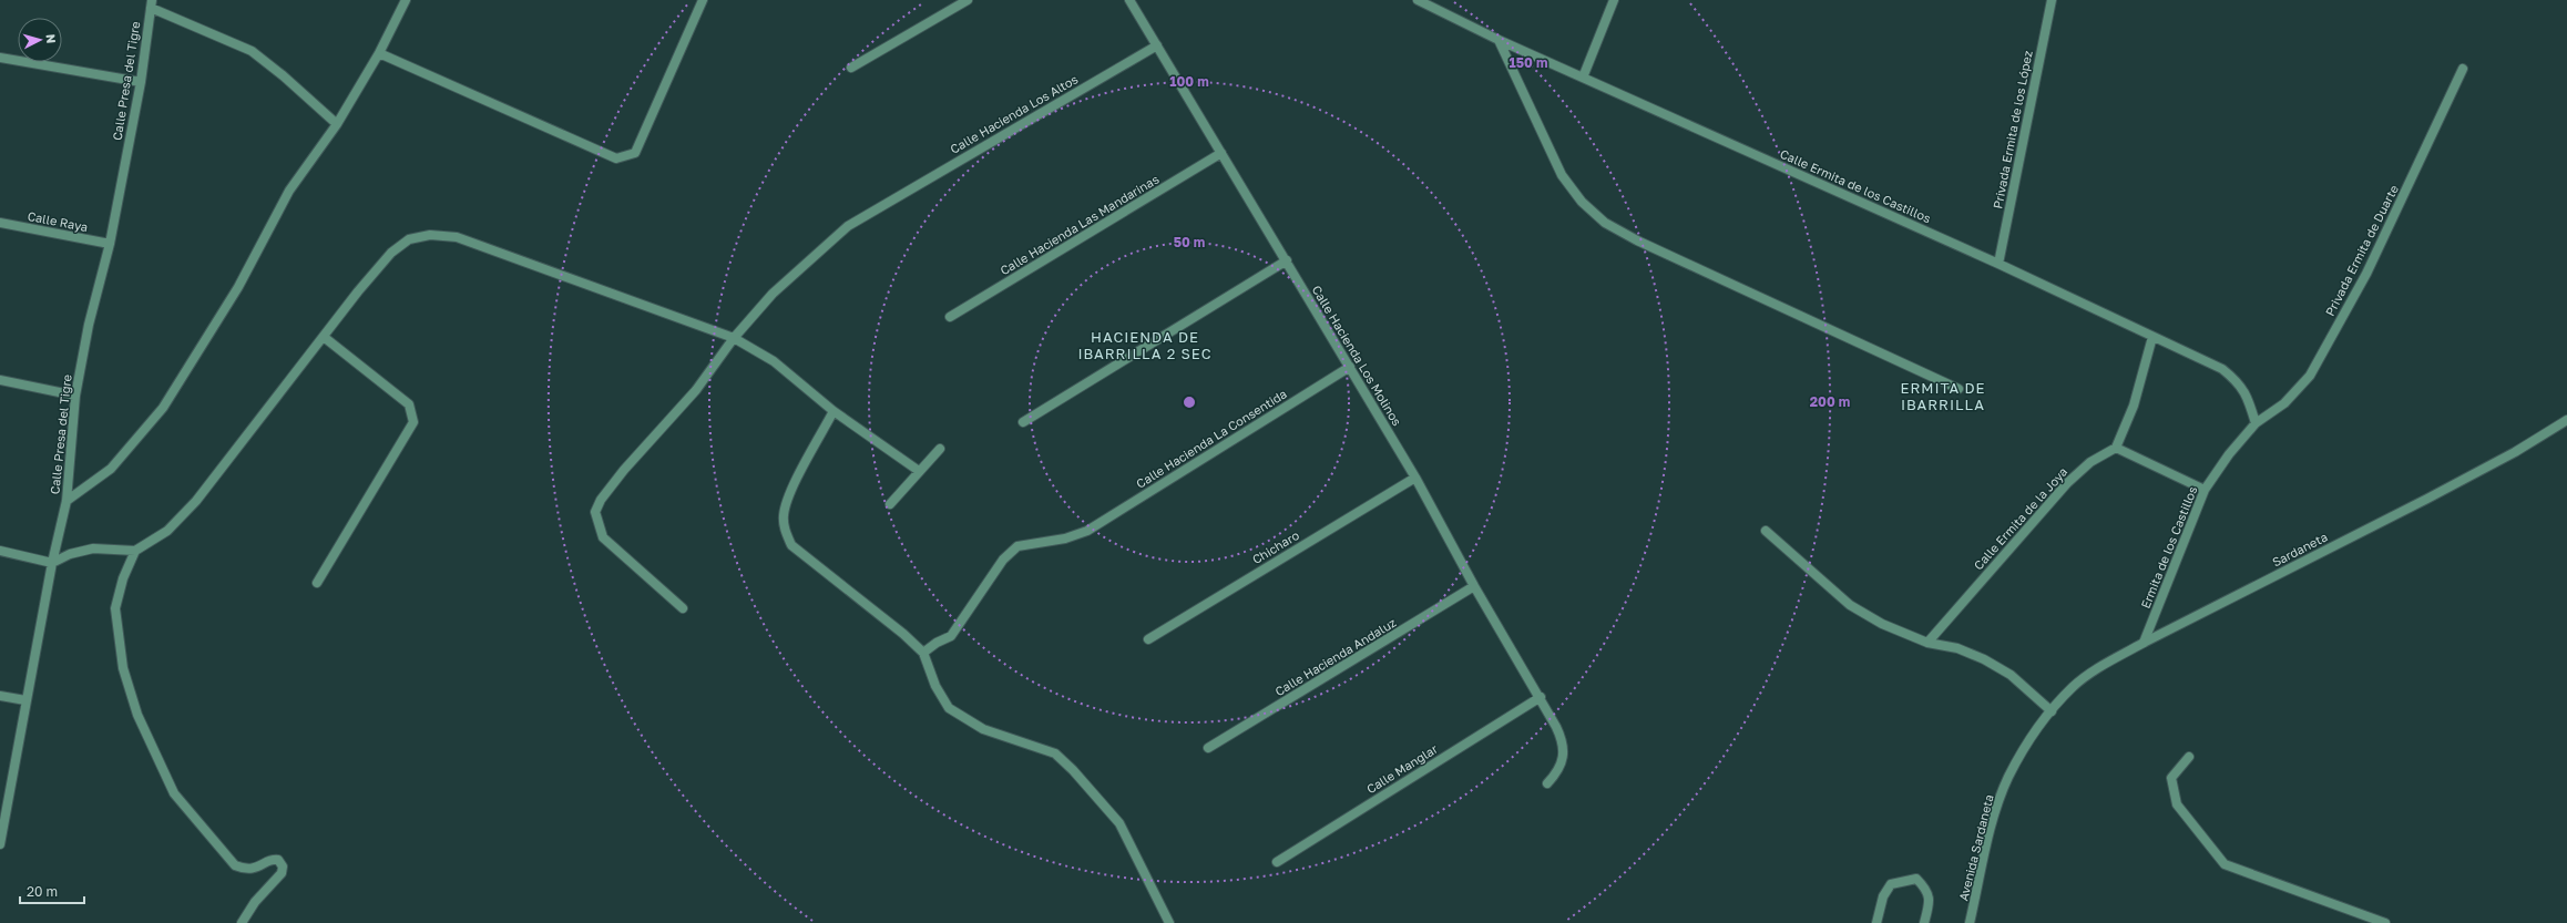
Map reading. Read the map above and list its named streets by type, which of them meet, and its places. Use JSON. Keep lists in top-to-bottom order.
{
  "streets": {
    "street": [
      "Calle Presa del Tigre",
      "Calle Hacienda Los Altos",
      "Privada Ermita de los López",
      "Calle Ermita de los Castillos",
      "Calle Raya",
      "Calle Hacienda Las Mandarinas",
      "Privada Ermita de Duarte",
      "Calle Hacienda Los Molinos",
      "Calle Hacienda La Consentida",
      "Calle Ermita de la Joya",
      "Chicharo",
      "Ermita de los Castillos",
      "Sardaneta",
      "Calle Hacienda Andaluz",
      "Calle Manglar",
      "Avenida Sardaneta"
    ]
  },
  "crossings": [
    ["Calle Presa del Tigre", "Calle Raya"],
    ["Calle Hacienda Los Altos", "Calle Hacienda Los Molinos"],
    ["Privada Ermita de los López", "Calle Ermita de los Castillos"],
    ["Calle Ermita de los Castillos", "Privada Ermita de Duarte"],
    ["Calle Ermita de los Castillos", "Ermita de los Castillos"],
    ["Calle Hacienda Las Mandarinas", "Calle Hacienda Los Molinos"],
    ["Privada Ermita de Duarte", "Ermita de los Castillos"],
    ["Calle Hacienda Los Molinos", "Calle Hacienda La Consentida"],
    ["Calle Hacienda Los Molinos", "Chicharo"],
    ["Calle Hacienda Los Molinos", "Calle Hacienda Andaluz"],
    ["Calle Hacienda Los Molinos", "Calle Manglar"],
    ["Ermita de los Castillos", "Sardaneta"],
    ["Sardaneta", "Avenida Sardaneta"]
  ],
  "districts": ["HACIENDA DE IBARRILLA 2 SEC", "ERMITA DE IBARRILLA"],
  "scale_bar": "20 m",
  "north": "right",
  "rings": [
    "150 m",
    "100 m",
    "50 m",
    "200 m"
  ]
}
